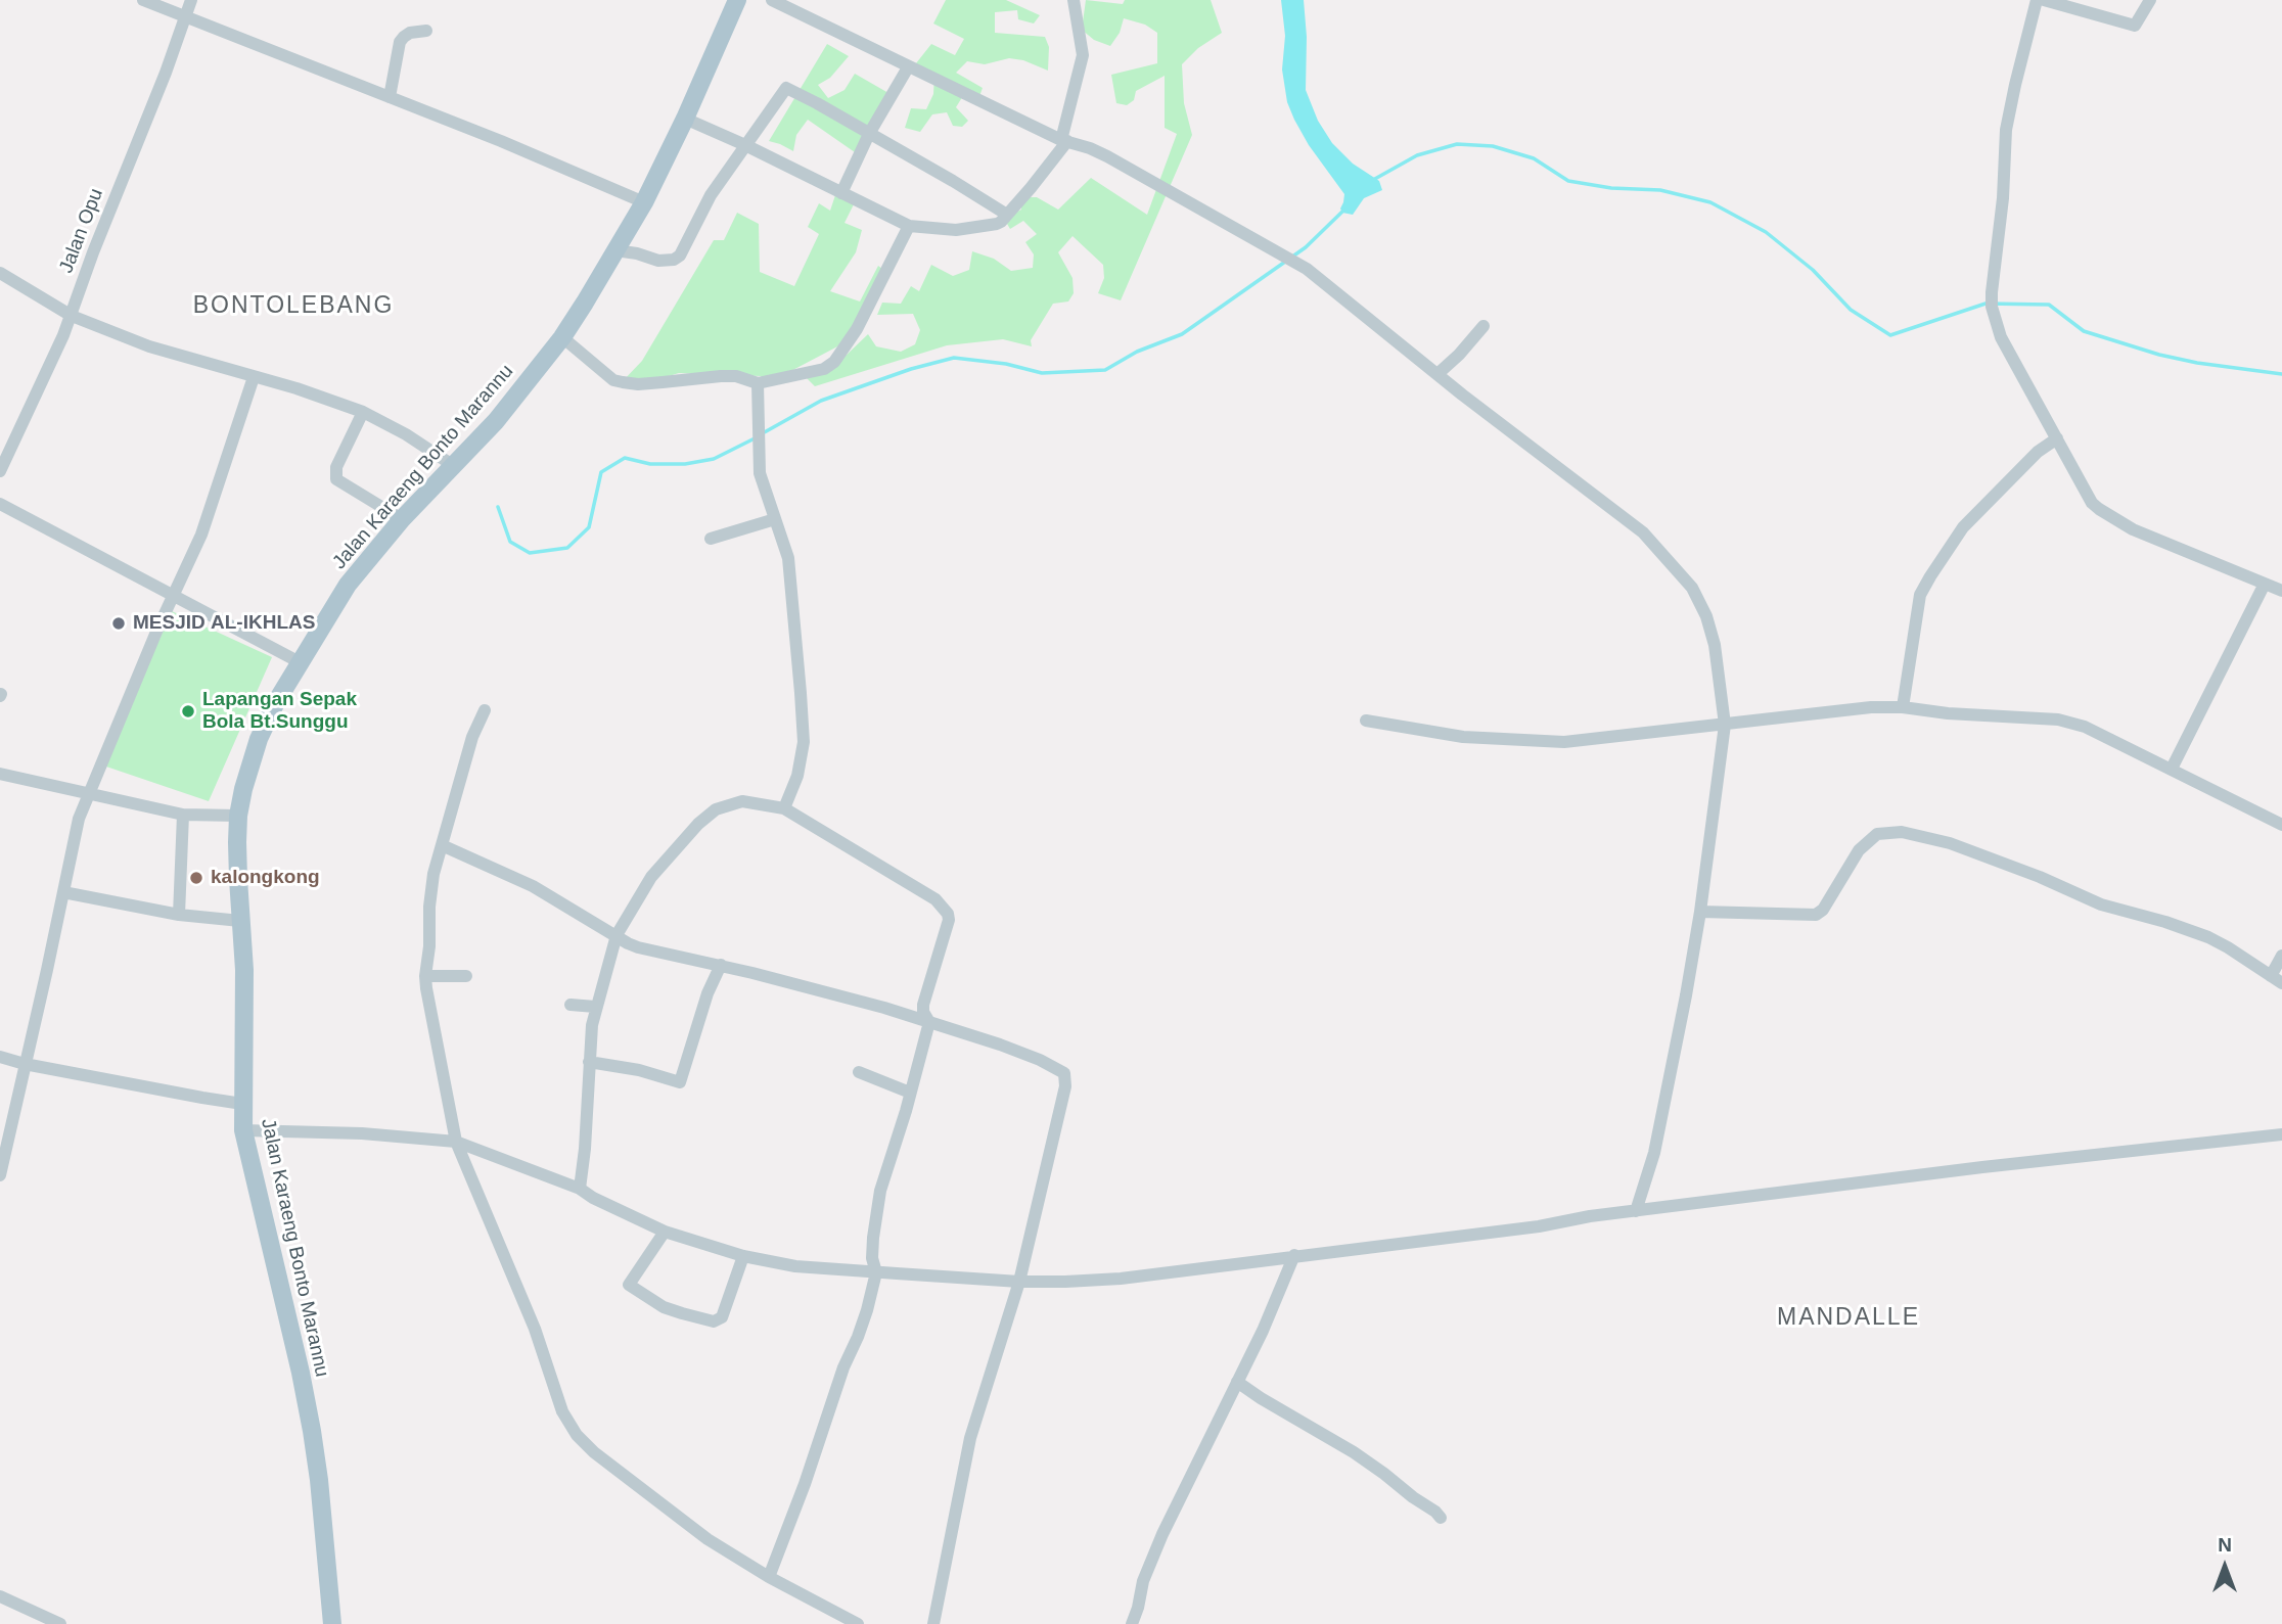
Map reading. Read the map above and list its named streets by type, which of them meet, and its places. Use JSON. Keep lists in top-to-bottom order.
{
  "streets": {
    "main road": ["Jalan Karaeng Bonto Marannu"],
    "street": ["Jalan Opu"]
  },
  "districts": ["BONTOLEBANG", "MANDALLE"],
  "places": ["MESJID AL-IKHLAS", "Lapangan Sepak Bola Bt.Sunggu", "kalongkong"],
  "north": "top"
}
